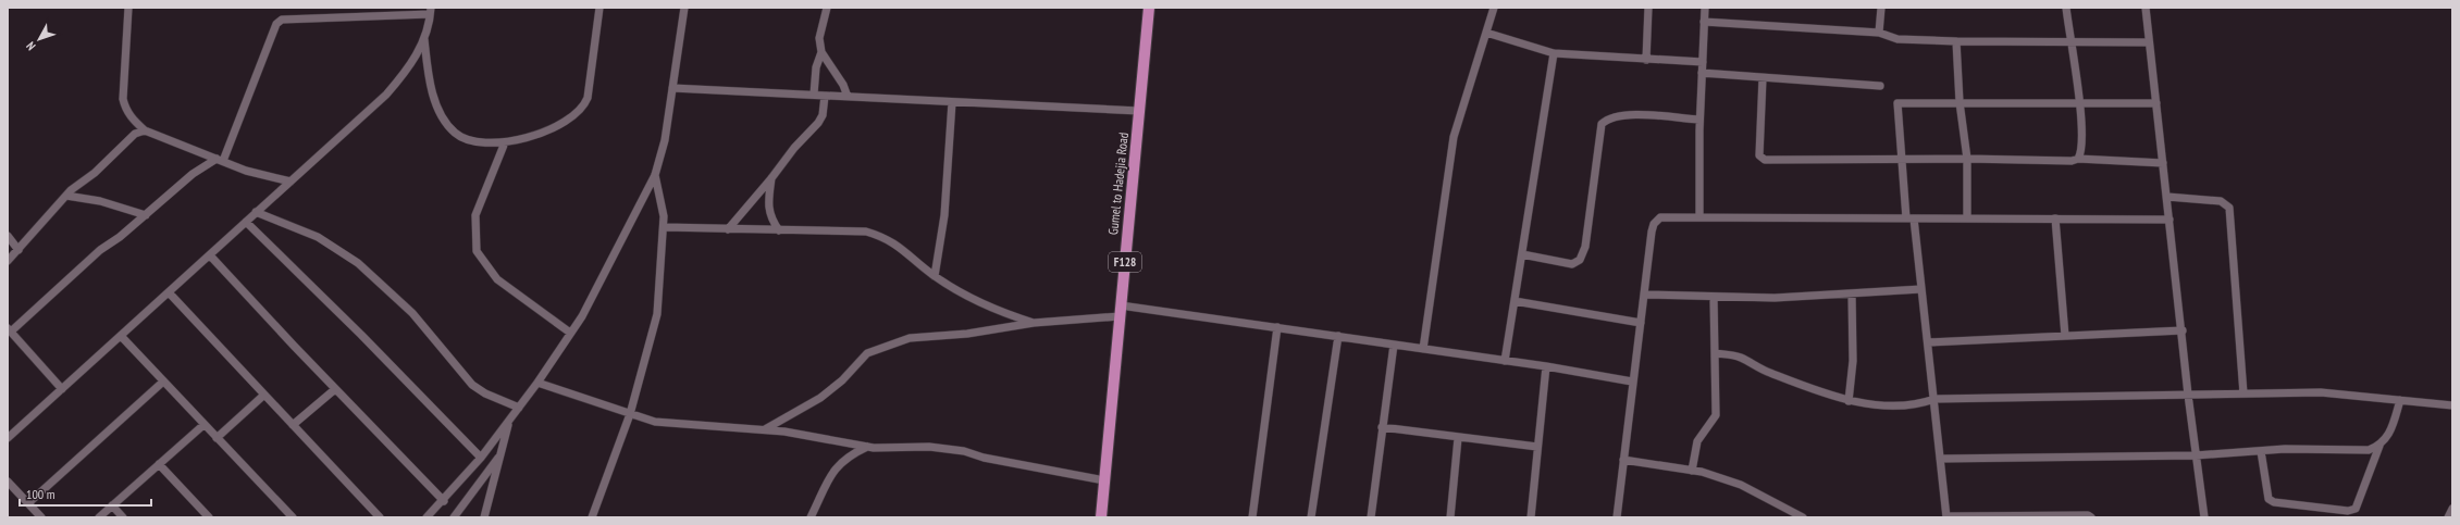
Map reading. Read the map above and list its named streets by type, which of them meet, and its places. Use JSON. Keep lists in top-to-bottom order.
{
  "streets": {
    "main road": ["Gumel to Hadejia Road", "F128"]
  },
  "scale_bar": "100 m",
  "north": "bottom left"
}
